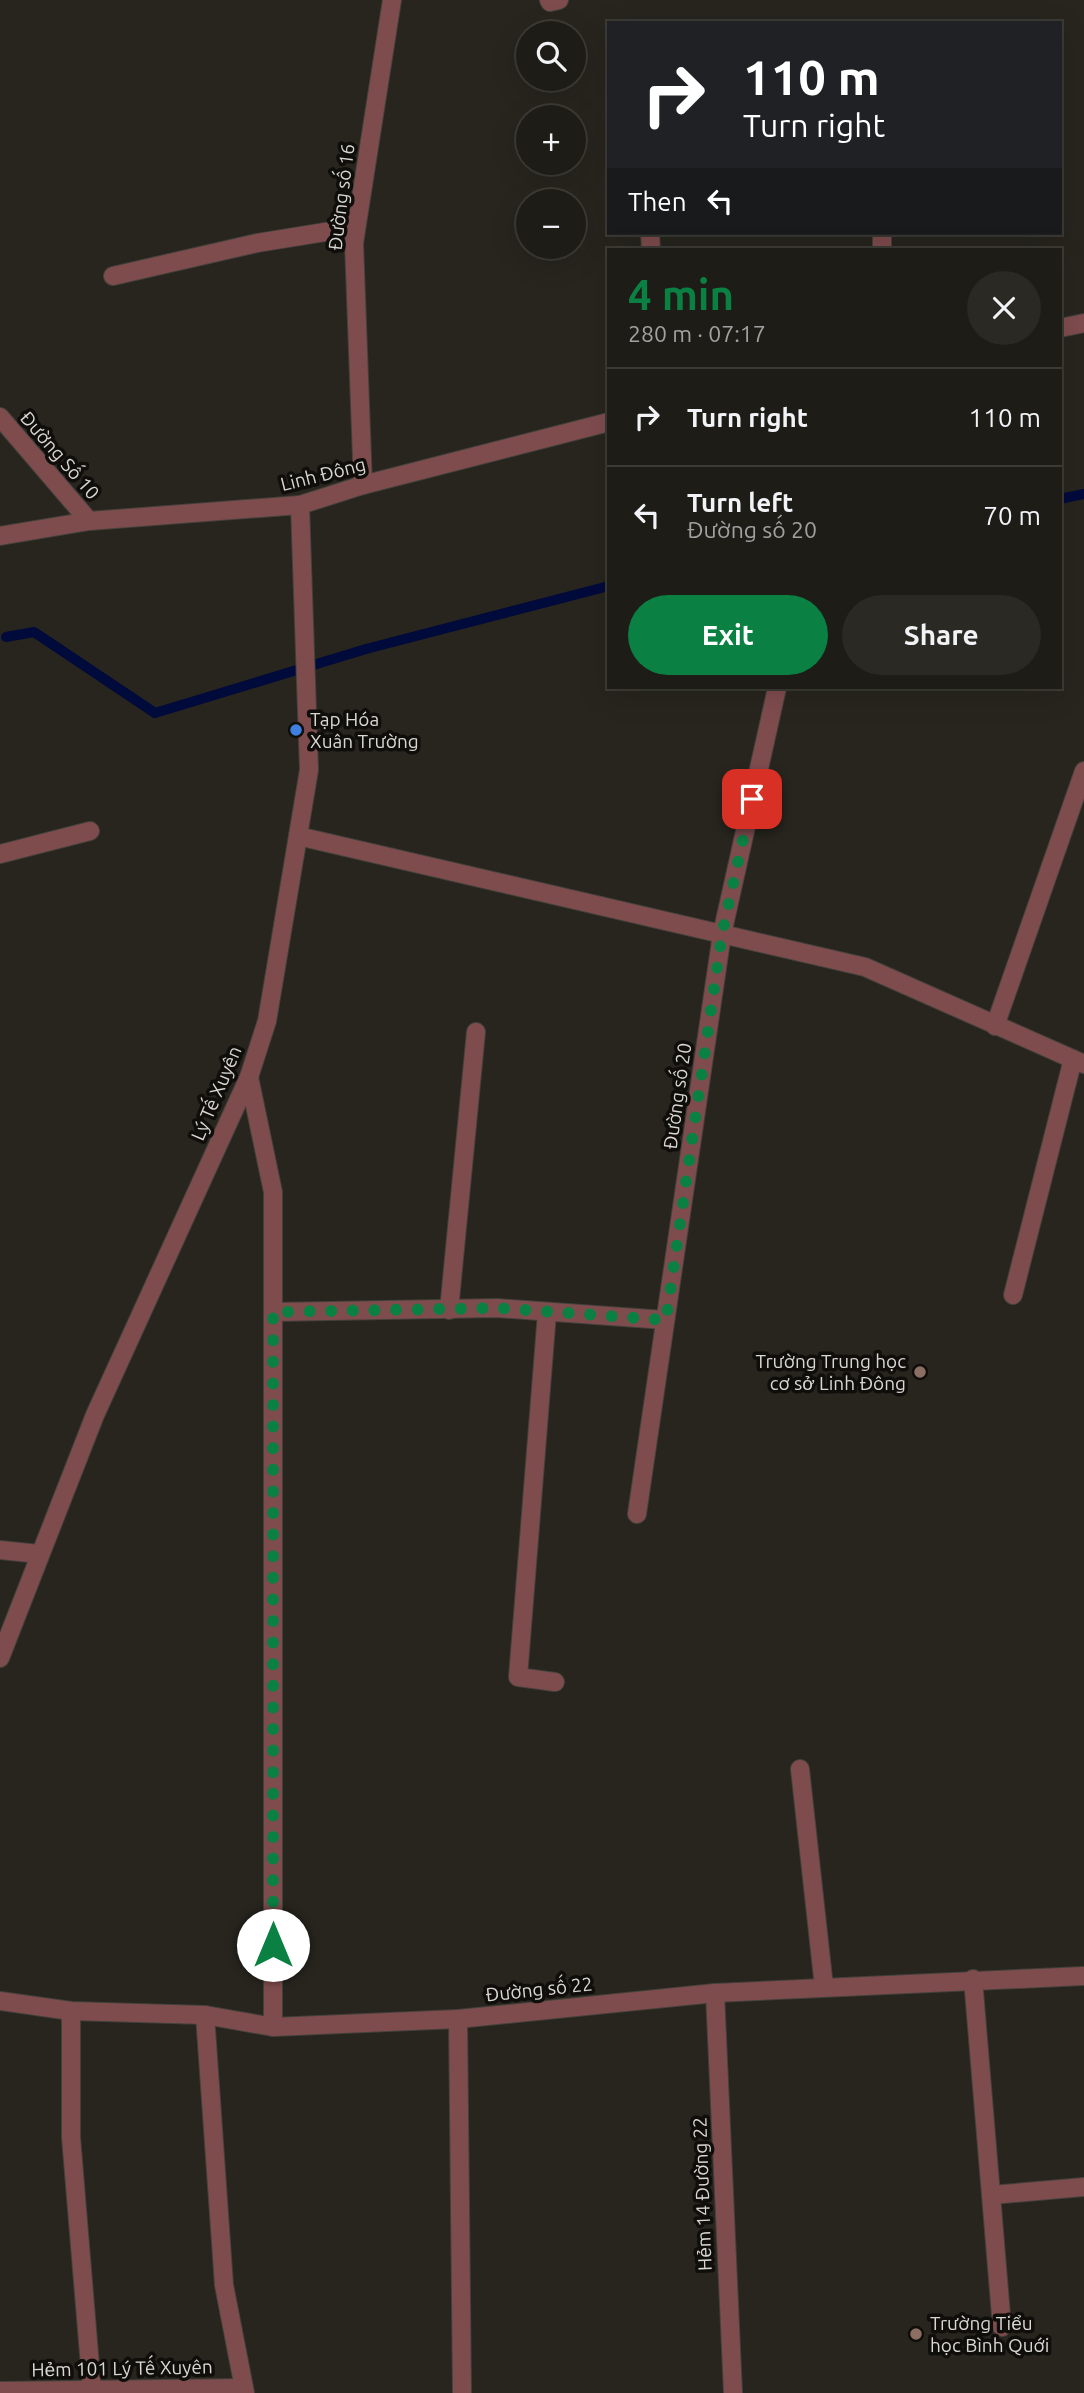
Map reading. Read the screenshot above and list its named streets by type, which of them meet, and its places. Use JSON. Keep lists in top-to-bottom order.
{
  "streets": {
    "street": [
      "Đường số 16",
      "Đường Số 10",
      "Linh Đông",
      "Lý Tế Xuyên",
      "Đường số 20",
      "Đường số 22",
      "Hẻm 14 Đường 22",
      "Hẻm 101 Lý Tế Xuyên"
    ]
  },
  "crossings": [
    ["Đường số 16", "Linh Đông"],
    ["Đường Số 10", "Linh Đông"],
    ["Linh Đông", "Lý Tế Xuyên"],
    ["Đường số 22", "Hẻm 14 Đường 22"]
  ],
  "places": ["Tạp Hóa Xuân Trường", "Trường Trung học cơ sở Linh Đông", "Trường Tiểu học Bình Quới"],
  "page": {
    "map_buttons": ["+", "−"],
    "turn": ["110 m", "Turn right"],
    "then": "Then",
    "heading": ["4 min", "280 m · 07:17"],
    "list": [
      {
        "name": "Turn right",
        "value": "110 m"
      },
      {
        "name": "Turn left",
        "note": "Đường số 20",
        "value": "70 m"
      }
    ],
    "buttons": ["Exit", "Share"]
  }
}
